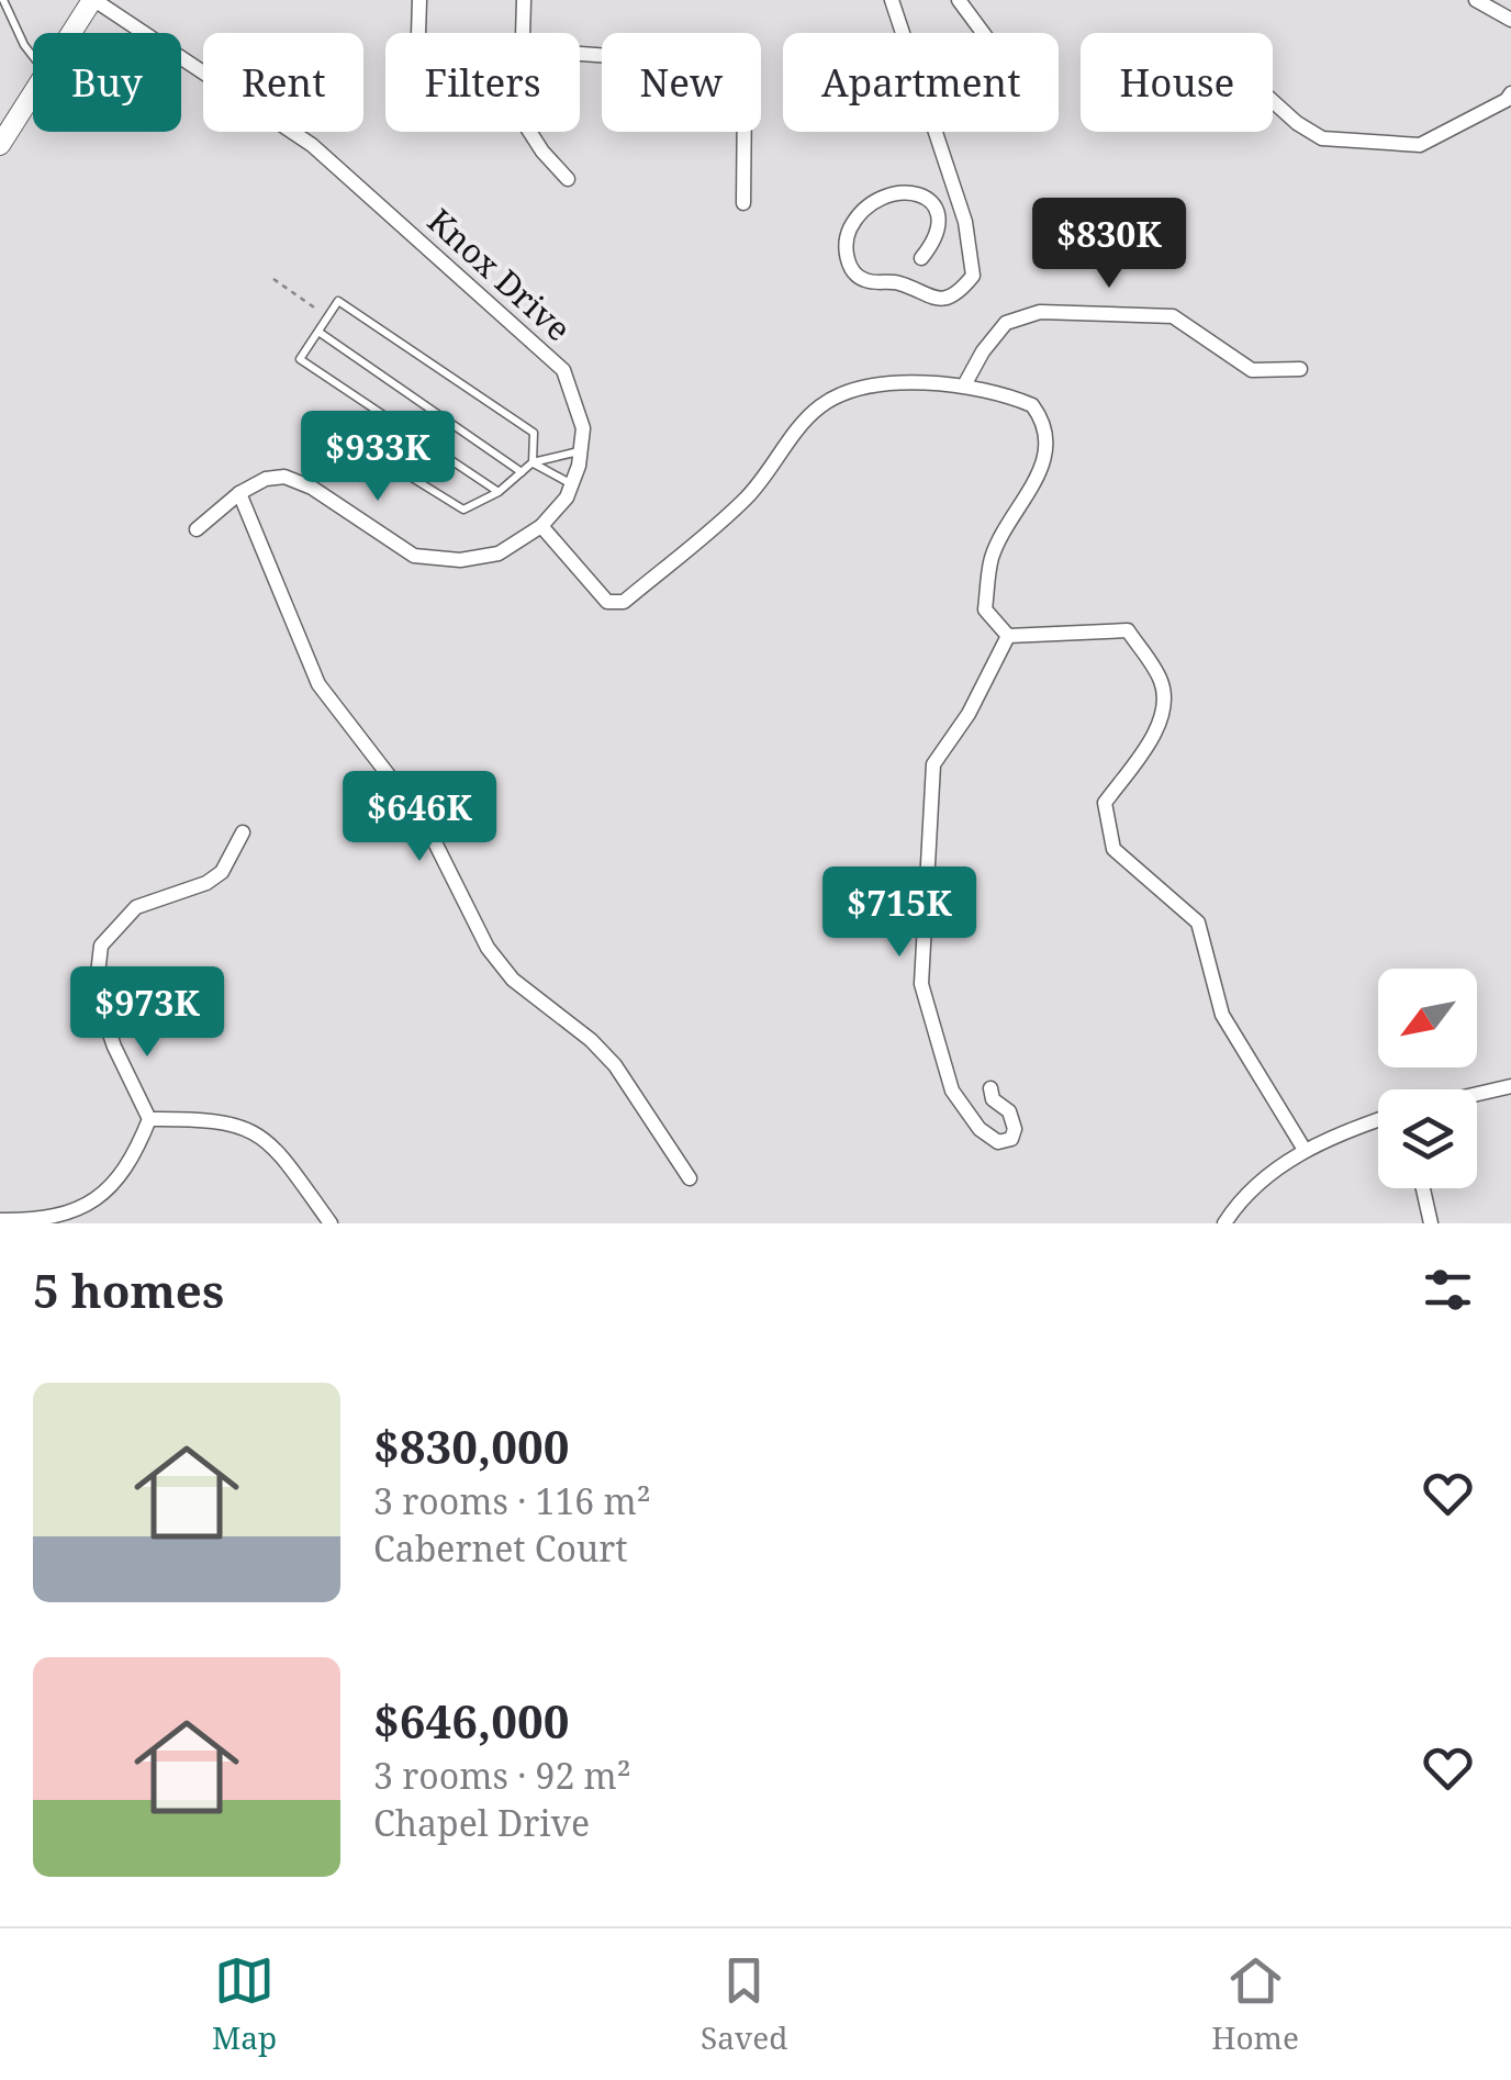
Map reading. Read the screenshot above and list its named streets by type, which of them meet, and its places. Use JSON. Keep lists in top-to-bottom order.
{
  "streets": {
    "street": ["Knox Drive"]
  },
  "north": "bottom left",
  "page": {
    "chip": [
      "Buy",
      "Rent",
      "Filters",
      "New",
      "Apartment",
      "House"
    ],
    "price": [
      "$830K",
      "$933K",
      "$646K",
      "$715K",
      "$973K"
    ],
    "heading": "5 homes",
    "list": [
      {
        "name": "$830,000",
        "note": "3 rooms · 116 m² · Cabernet Court"
      },
      {
        "name": "$646,000",
        "note": "3 rooms · 92 m² · Chapel Drive"
      }
    ],
    "tabs": ["Map", "Saved", "Home"]
  }
}
